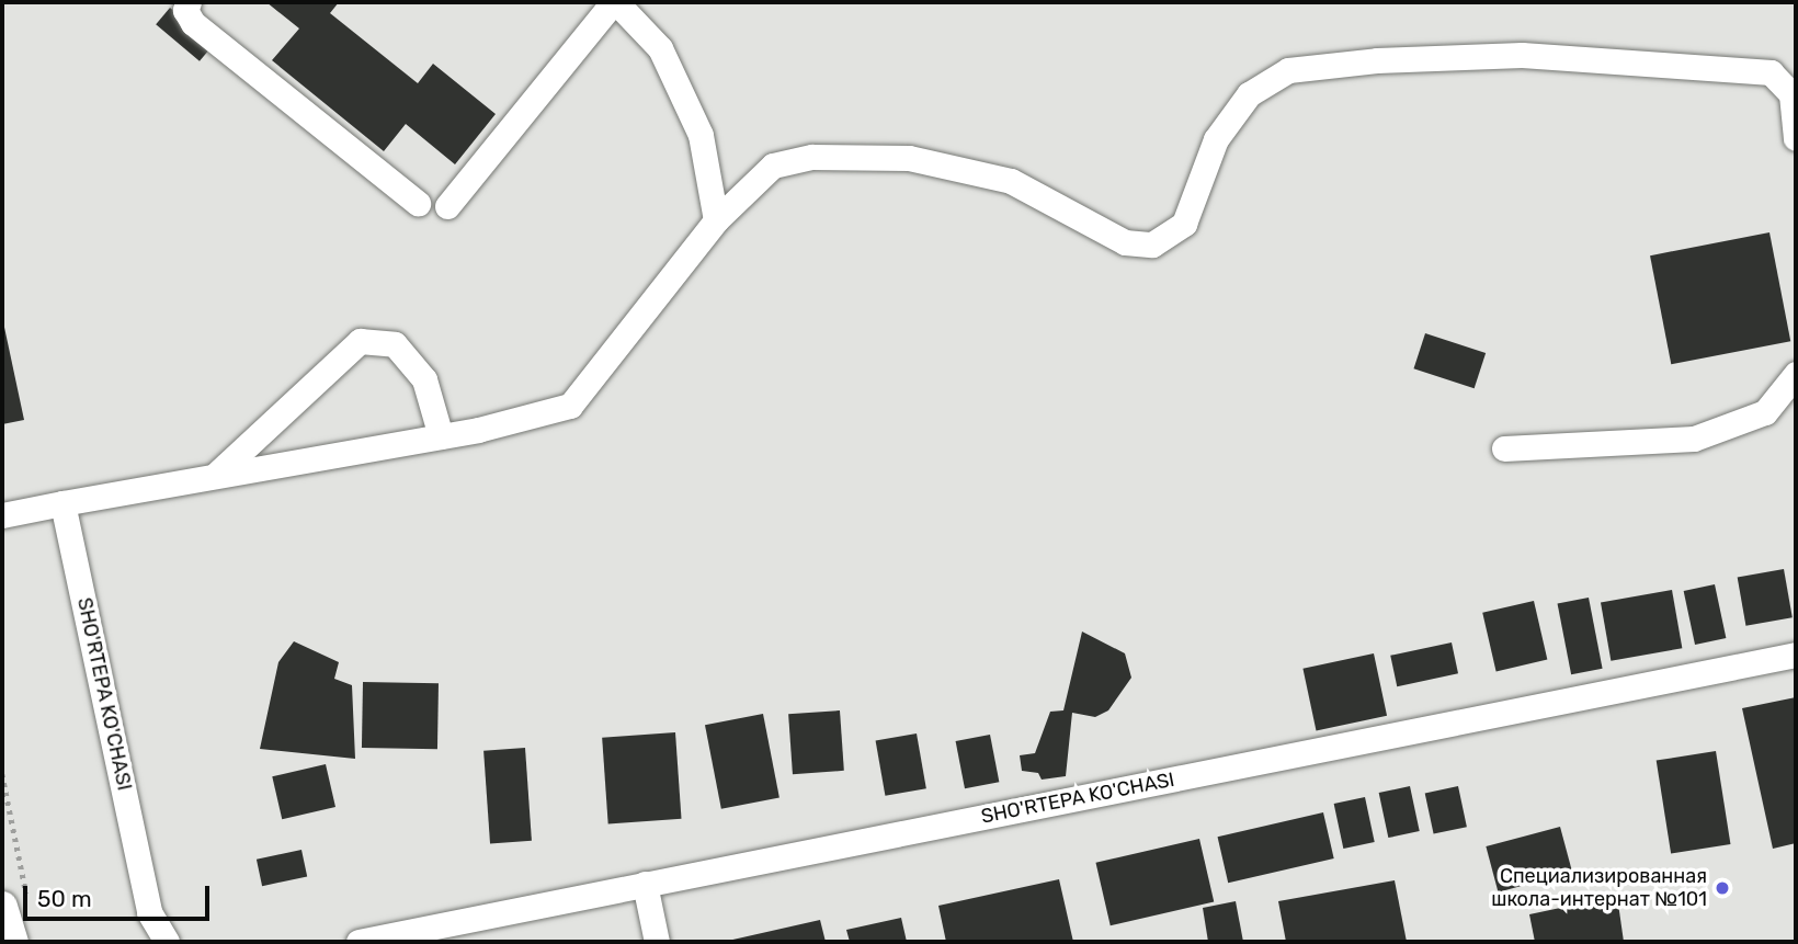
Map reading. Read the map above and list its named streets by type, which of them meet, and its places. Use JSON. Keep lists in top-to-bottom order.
{
  "streets": {
    "street": ["SHO'RTEPA KO'CHASI"]
  },
  "places": ["Специализированная школа-интернат №101"],
  "scale_bar": "50 m"
}
